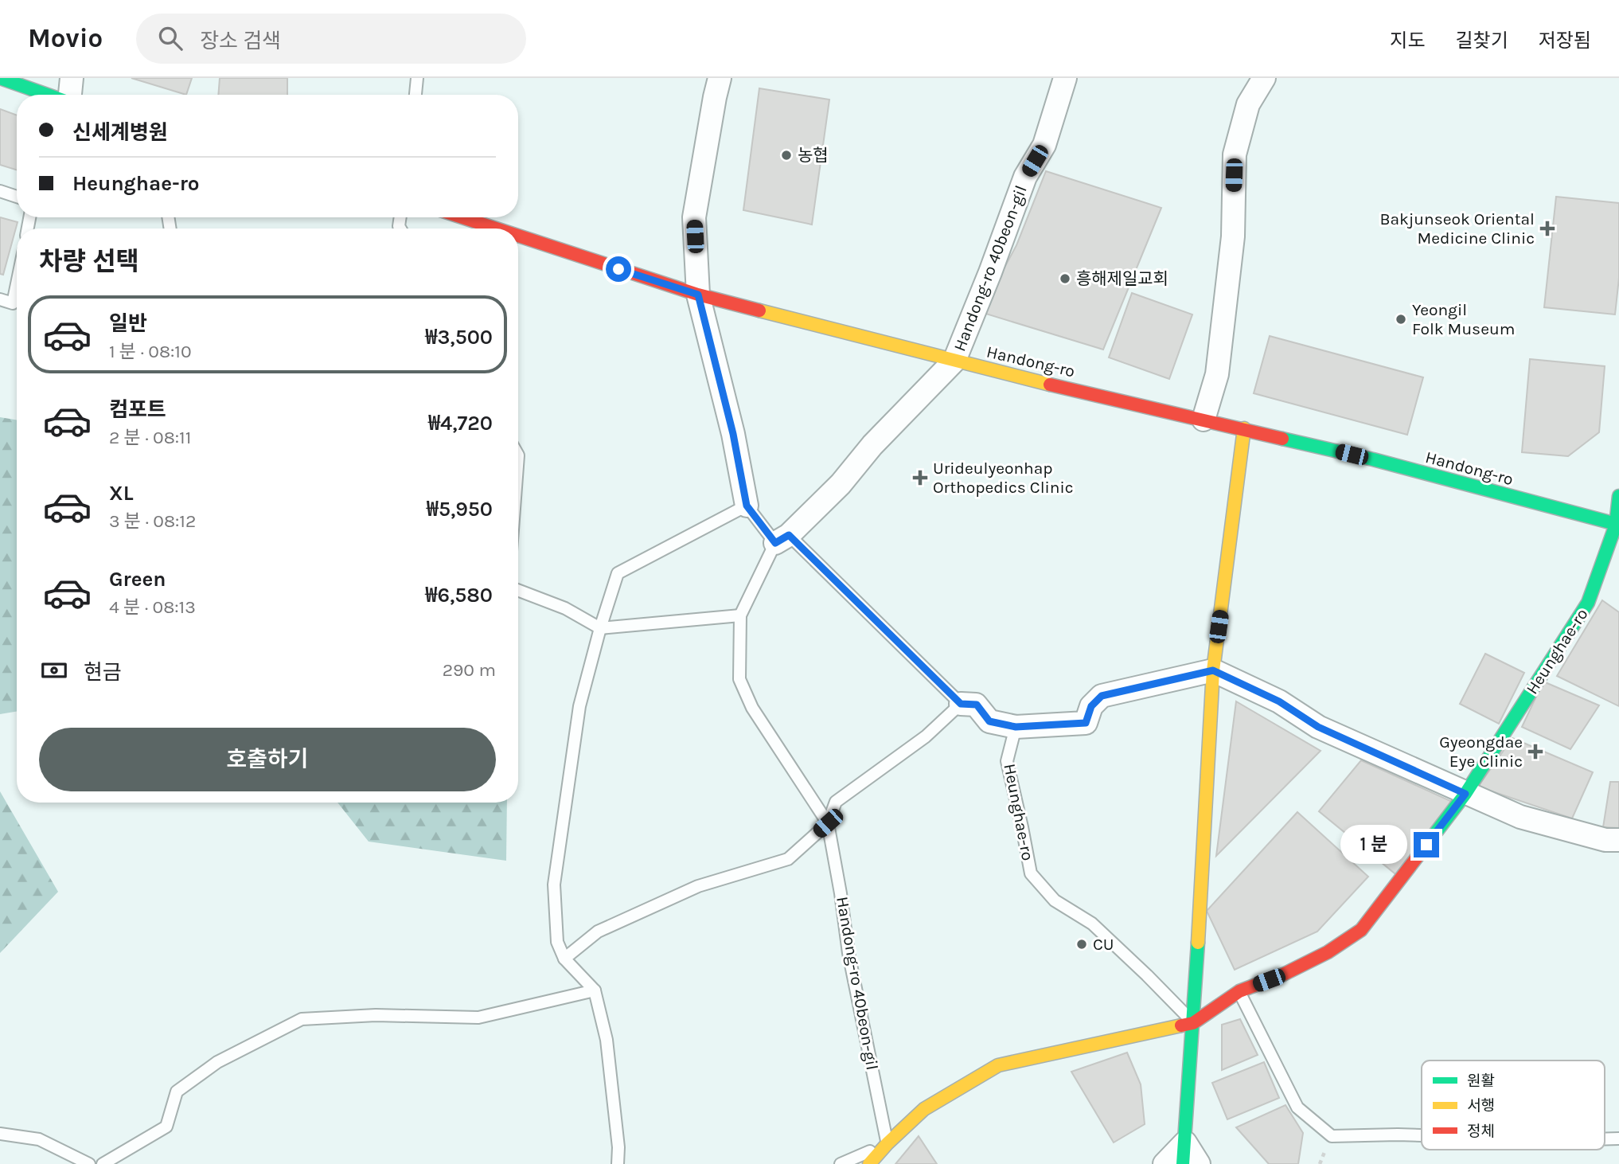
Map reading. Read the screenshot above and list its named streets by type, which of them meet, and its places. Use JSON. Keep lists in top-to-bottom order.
{
  "streets": {
    "street": ["Handong-ro 40beon-gil", "Handong-ro", "Heunghae-ro"]
  },
  "crossings": [
    ["Handong-ro 40beon-gil", "Handong-ro"],
    ["Handong-ro 40beon-gil", "Heunghae-ro"],
    ["Handong-ro", "Heunghae-ro"]
  ],
  "places": {
    "other": [
      "농협",
      "흥해제일교회",
      "Yeongil Folk Museum",
      "CU"
    ],
    "health": ["Bakjunseok Oriental Medicine Clinic", "Urideulyeonhap Orthopedics Clinic", "Gyeongdae Eye Clinic"]
  },
  "legend": ["원활", "서행", "정체"],
  "page": {
    "header": "Movio",
    "search": "장소 검색",
    "nav": ["지도", "길찾기", "저장됨"],
    "banner": ["신세계병원", "Heunghae-ro"],
    "heading": "차량 선택",
    "list": [
      {
        "name": "일반",
        "note": "1 분 · 08:10",
        "value": "₩3,500"
      },
      {
        "name": "컴포트",
        "note": "2 분 · 08:11",
        "value": "₩4,720"
      },
      {
        "name": "XL",
        "note": "3 분 · 08:12",
        "value": "₩5,950"
      },
      {
        "name": "Green",
        "note": "4 분 · 08:13",
        "value": "₩6,580"
      }
    ],
    "pay": ["현금", "290 m"],
    "buttons": "호출하기",
    "bubble": "1 분"
  }
}
